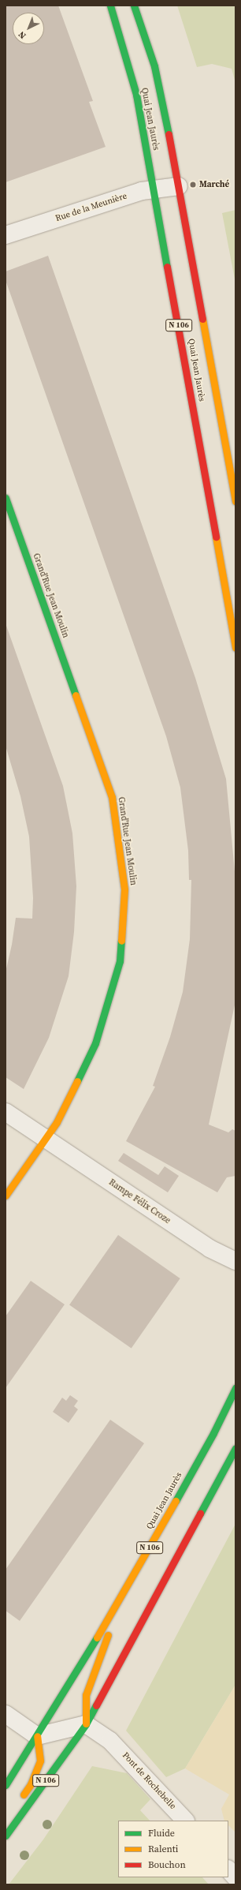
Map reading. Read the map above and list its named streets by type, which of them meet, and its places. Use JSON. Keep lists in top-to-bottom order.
{
  "streets": {
    "main road": ["Quai Jean Jaurès", "N 106", "Grand'Rue Jean Moulin"],
    "street": ["Rue de la Meunière", "Rampe Félix Croze", "Pont de Rochebelle"]
  },
  "crossings": [
    ["Quai Jean Jaurès", "Rue de la Meunière"],
    ["Quai Jean Jaurès", "N 106"],
    ["N 106", "Pont de Rochebelle"],
    ["Grand'Rue Jean Moulin", "Rampe Félix Croze"]
  ],
  "places": ["Marché"],
  "legend": ["Fluide", "Ralenti", "Bouchon"],
  "north": "bottom left"
}
